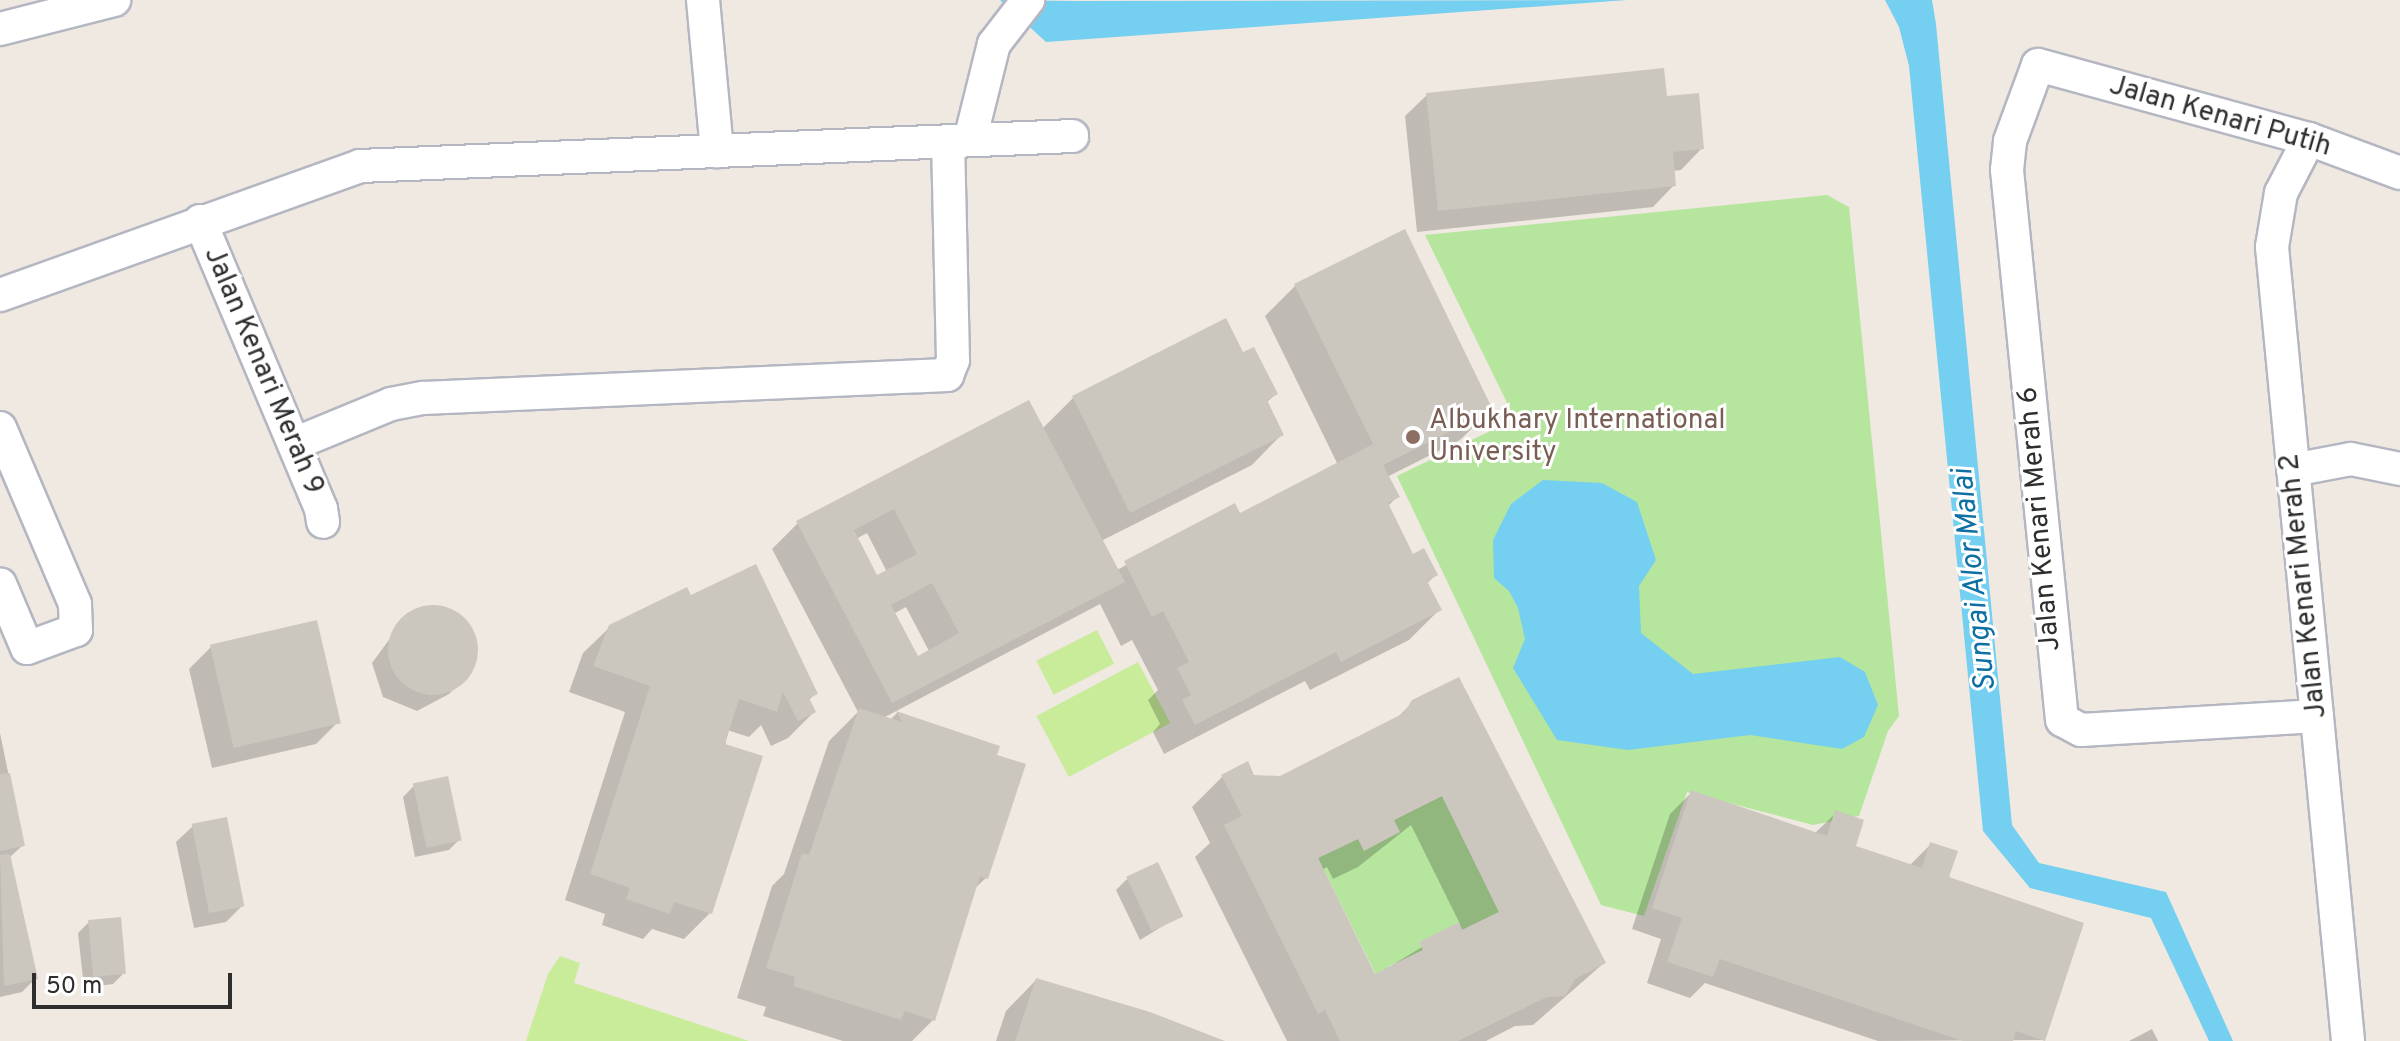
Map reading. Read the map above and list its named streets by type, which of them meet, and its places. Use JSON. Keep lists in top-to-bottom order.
{
  "streets": {
    "street": [
      "Jalan Kenari Putih",
      "Jalan Kenari Merah 9",
      "Jalan Kenari Merah 6",
      "Jalan Kenari Merah 2"
    ]
  },
  "crossings": [
    ["Jalan Kenari Putih", "Jalan Kenari Merah 6"],
    ["Jalan Kenari Putih", "Jalan Kenari Merah 2"],
    ["Jalan Kenari Merah 6", "Jalan Kenari Merah 2"]
  ],
  "water": ["Sungai Alor Malai"],
  "places": ["Albukhary International University"],
  "scale_bar": "50 m"
}
